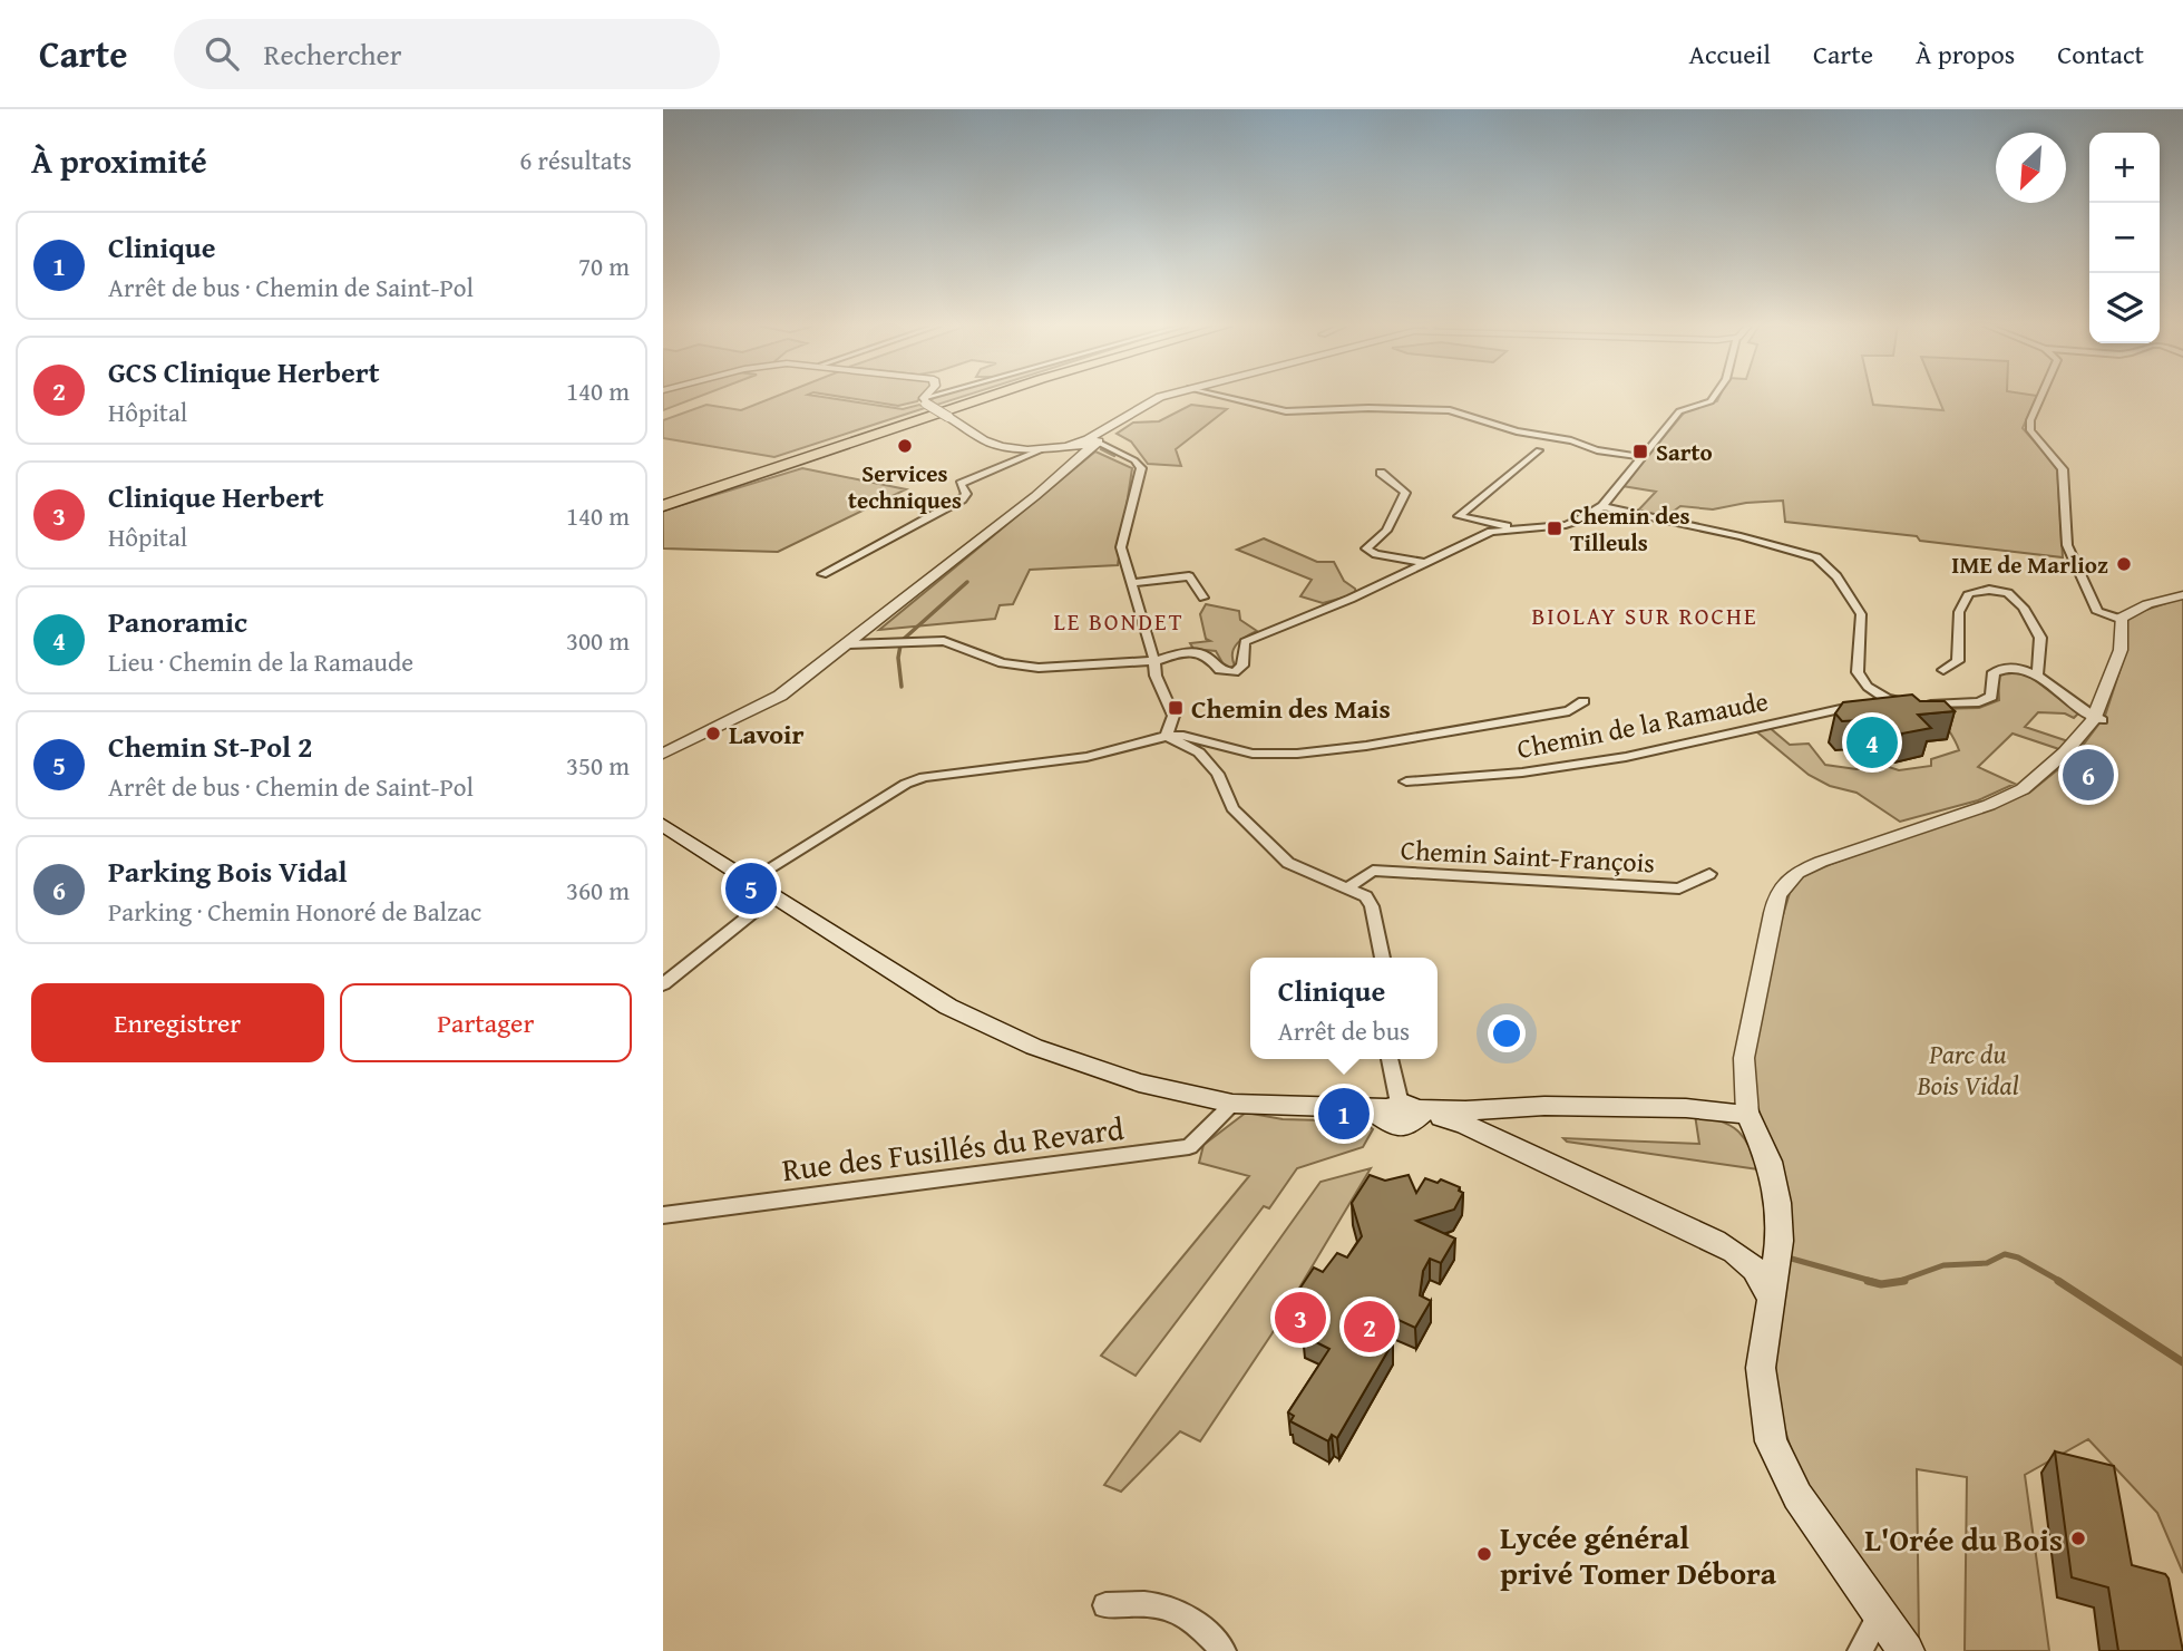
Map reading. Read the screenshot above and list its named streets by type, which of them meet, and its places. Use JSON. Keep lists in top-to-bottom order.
{
  "streets": {
    "street": ["Chemin de la Ramaude", "Chemin Saint-François", "Rue des Fusillés du Revard"]
  },
  "districts": ["BIOLAY SUR ROCHE", "LE BONDET"],
  "parks": ["Parc du Bois Vidal"],
  "places": {
    "other": [
      "Services techniques",
      "IME de Marlioz",
      "Lavoir",
      "L'Orée du Bois",
      "Lycée général privé Tomer Débora"
    ],
    "transit": ["Sarto", "Chemin des Tilleuls", "Chemin des Mais"]
  },
  "north": "bottom left",
  "page": {
    "header": "Carte",
    "search": "Rechercher",
    "nav": [
      "Accueil",
      "Carte",
      "À propos",
      "Contact"
    ],
    "heading": ["À proximité", "6 résultats"],
    "map_buttons": ["+", "−"],
    "list": [
      {
        "mark": "1",
        "name": "Clinique",
        "note": "Arrêt de bus · Chemin de Saint-Pol",
        "value": "70 m"
      },
      {
        "mark": "2",
        "name": "GCS Clinique Herbert",
        "note": "Hôpital",
        "value": "140 m"
      },
      {
        "mark": "3",
        "name": "Clinique Herbert",
        "note": "Hôpital",
        "value": "140 m"
      },
      {
        "mark": "4",
        "name": "Panoramic",
        "note": "Lieu · Chemin de la Ramaude",
        "value": "300 m"
      },
      {
        "mark": "5",
        "name": "Chemin St-Pol 2",
        "note": "Arrêt de bus · Chemin de Saint-Pol",
        "value": "350 m"
      },
      {
        "mark": "6",
        "name": "Parking Bois Vidal",
        "note": "Parking · Chemin Honoré de Balzac",
        "value": "360 m"
      }
    ],
    "pins": [
      "4",
      "6",
      "5",
      "1",
      "3",
      "2"
    ],
    "popup": ["Clinique", "Arrêt de bus"],
    "buttons": ["Enregistrer", "Partager"]
  }
}
